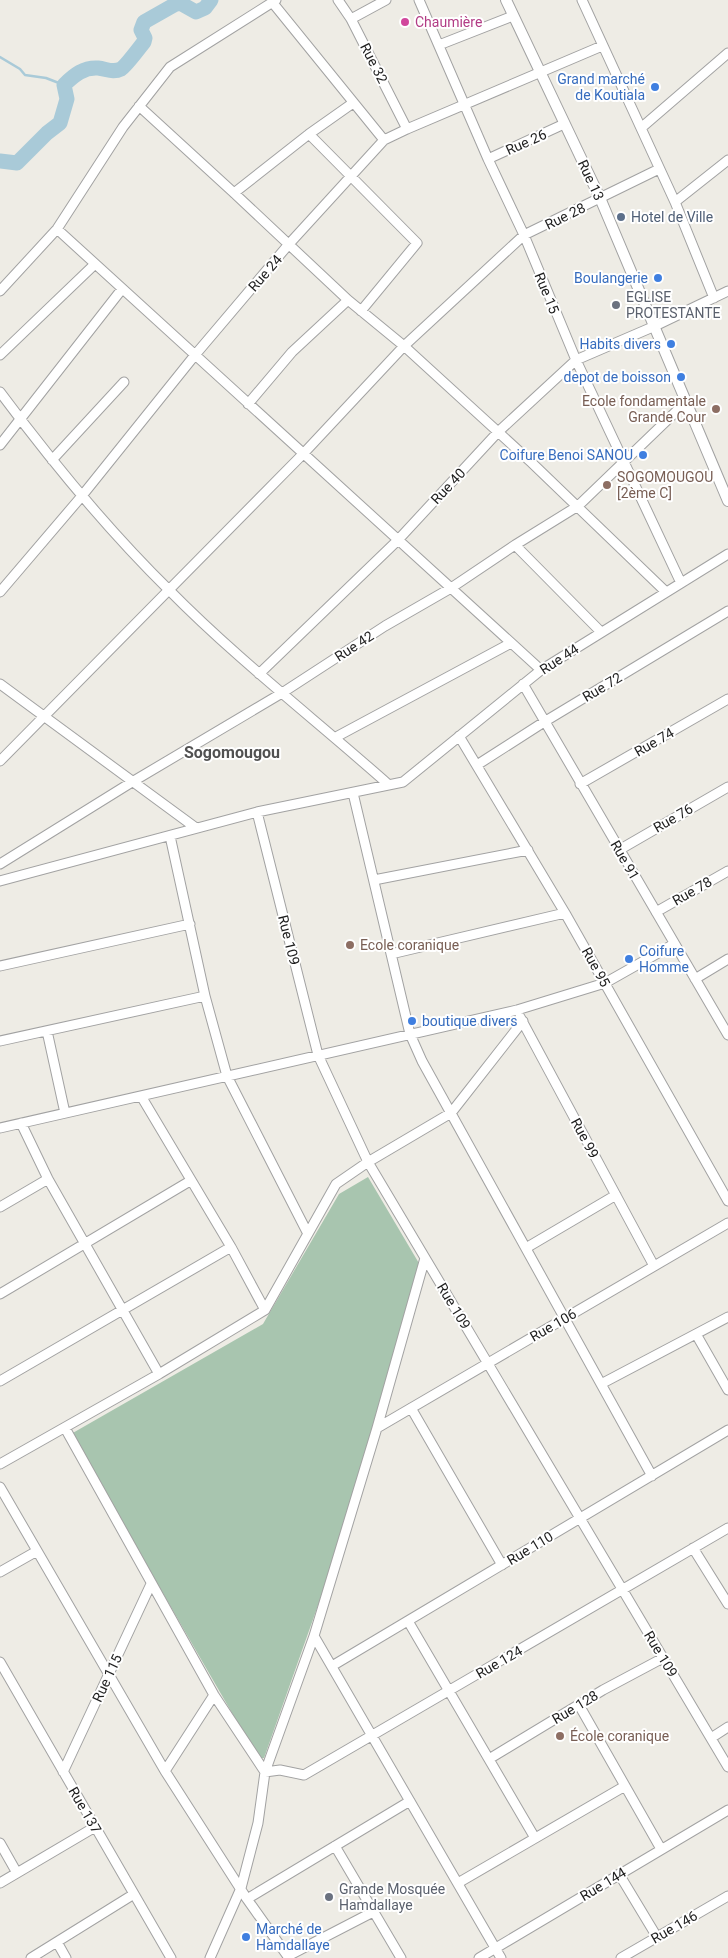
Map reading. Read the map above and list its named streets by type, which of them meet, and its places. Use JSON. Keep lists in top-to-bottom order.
{
  "streets": {
    "street": [
      "Rue 32",
      "Rue 26",
      "Rue 13",
      "Rue 28",
      "Rue 24",
      "Rue 15",
      "Rue 40",
      "Rue 42",
      "Rue 44",
      "Rue 72",
      "Rue 74",
      "Rue 76",
      "Rue 91",
      "Rue 78",
      "Rue 109",
      "Rue 95",
      "Rue 99",
      "Rue 106",
      "Rue 110",
      "Rue 124",
      "Rue 115",
      "Rue 128",
      "Rue 137",
      "Rue 144",
      "Rue 146"
    ]
  },
  "crossings": [
    ["Rue 32", "Rue 24"],
    ["Rue 26", "Rue 13"],
    ["Rue 26", "Rue 15"],
    ["Rue 13", "Rue 28"],
    ["Rue 13", "Rue 24"],
    ["Rue 13", "Rue 40"],
    ["Rue 13", "Rue 42"],
    ["Rue 28", "Rue 15"],
    ["Rue 24", "Rue 15"],
    ["Rue 15", "Rue 40"],
    ["Rue 15", "Rue 42"],
    ["Rue 15", "Rue 44"],
    ["Rue 44", "Rue 91"],
    ["Rue 44", "Rue 95"],
    ["Rue 72", "Rue 91"],
    ["Rue 72", "Rue 95"],
    ["Rue 74", "Rue 91"],
    ["Rue 76", "Rue 91"],
    ["Rue 91", "Rue 78"],
    ["Rue 109", "Rue 106"],
    ["Rue 109", "Rue 110"],
    ["Rue 109", "Rue 124"],
    ["Rue 109", "Rue 128"],
    ["Rue 99", "Rue 106"],
    ["Rue 115", "Rue 137"]
  ],
  "districts": ["Sogomougou"],
  "places": [
    "Chaumière",
    "Grand marché de Koutiala",
    "Hotel de Ville",
    "Boulangerie",
    "EGLISE PROTESTANTE",
    "Habits divers",
    "depot de boisson",
    "Ecole fondamentale Grande Cour",
    "Coifure Benoi SANOU",
    "SOGOMOUGOU [2ème C]",
    "Ecole coranique",
    "Coifure Homme",
    "boutique divers",
    "École coranique",
    "Grande Mosquée Hamdallaye",
    "Marché de Hamdallaye"
  ]
}
